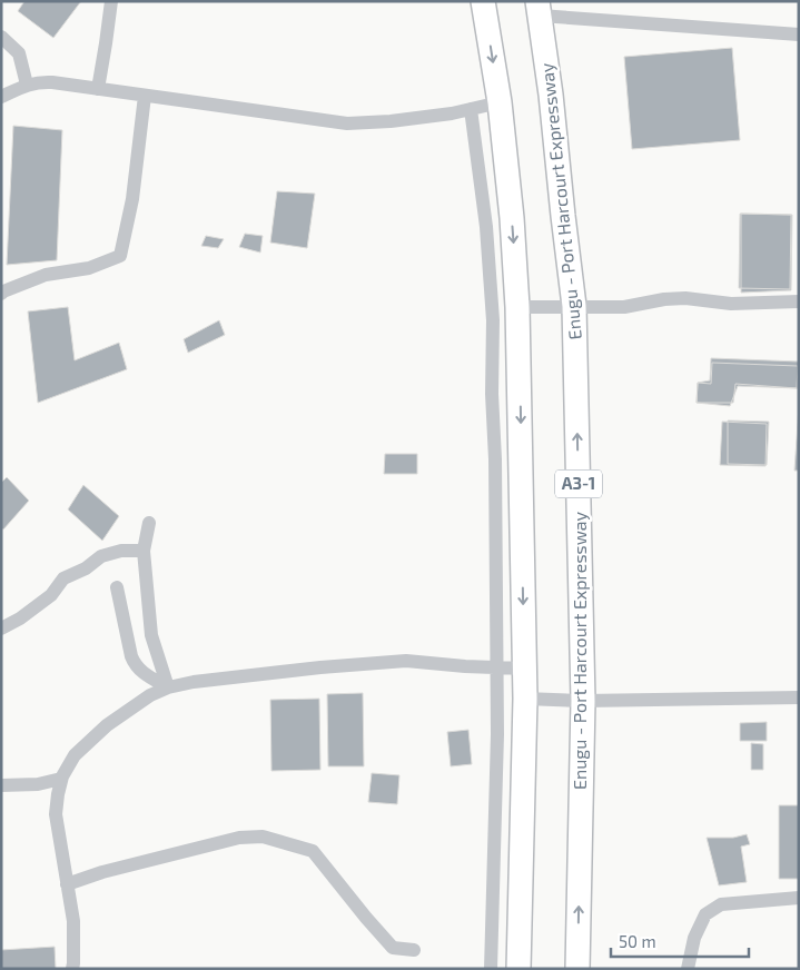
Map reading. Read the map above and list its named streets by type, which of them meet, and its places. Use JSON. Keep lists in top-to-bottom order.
{
  "streets": {
    "highway": ["Enugu - Port Harcourt Expressway", "A3-1"]
  },
  "scale_bar": "50 m"
}
